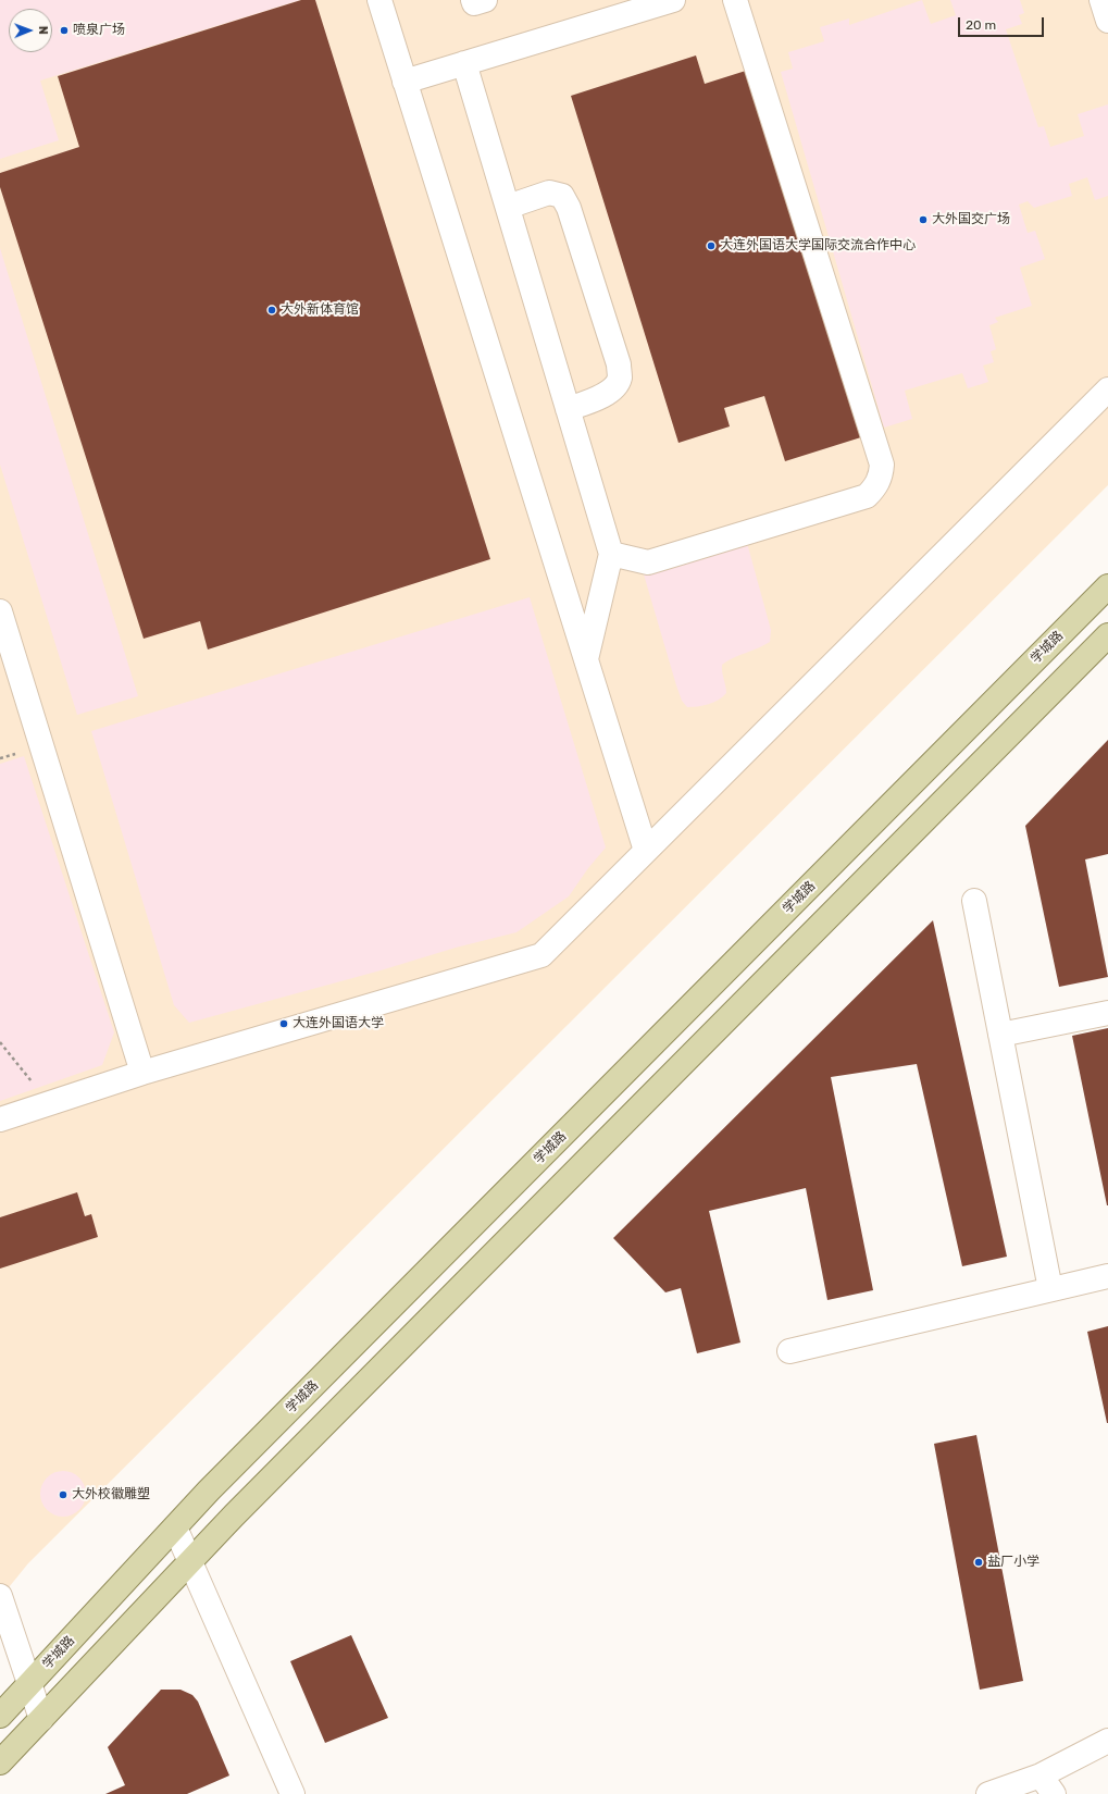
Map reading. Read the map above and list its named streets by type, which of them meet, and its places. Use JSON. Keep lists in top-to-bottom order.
{
  "streets": {
    "main road": ["学城路"]
  },
  "places": [
    "喷泉广场",
    "大外国交广场",
    "大连外国语大学国际交流合作中心",
    "大外新体育馆",
    "大连外国语大学",
    "大外校徽雕塑",
    "盐厂小学"
  ],
  "scale_bar": "20 m",
  "north": "right"
}
